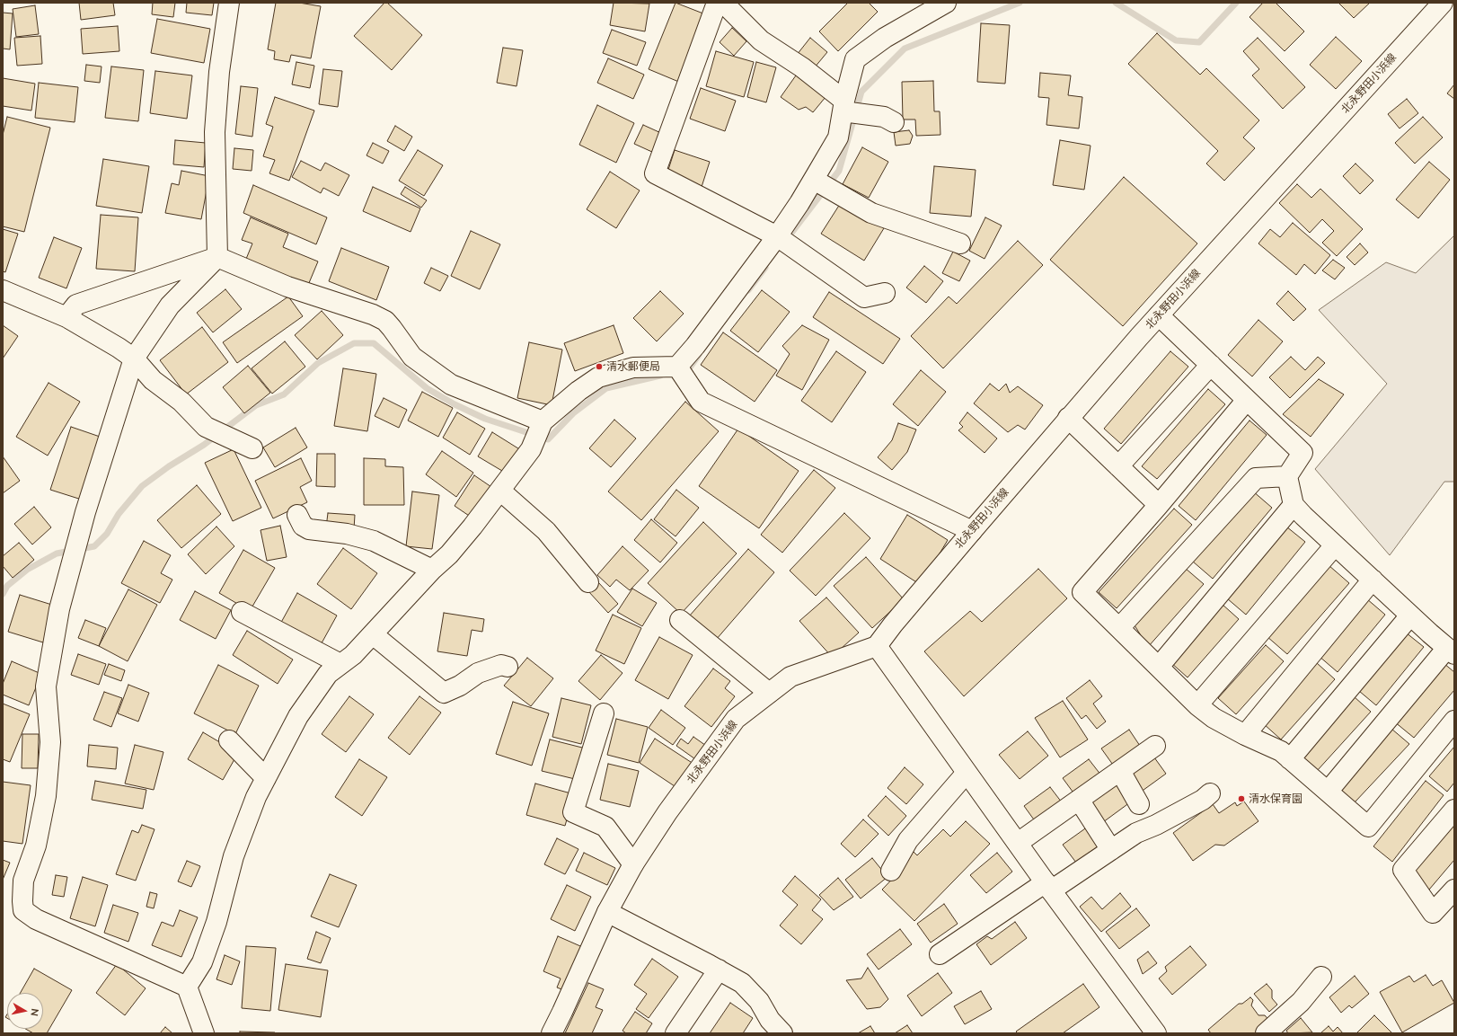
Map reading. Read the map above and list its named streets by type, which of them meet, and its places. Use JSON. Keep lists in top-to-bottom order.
{
  "streets": {
    "street": ["北永野田小浜線"]
  },
  "places": ["清水郵便局", "清水保育園"],
  "north": "right"
}
